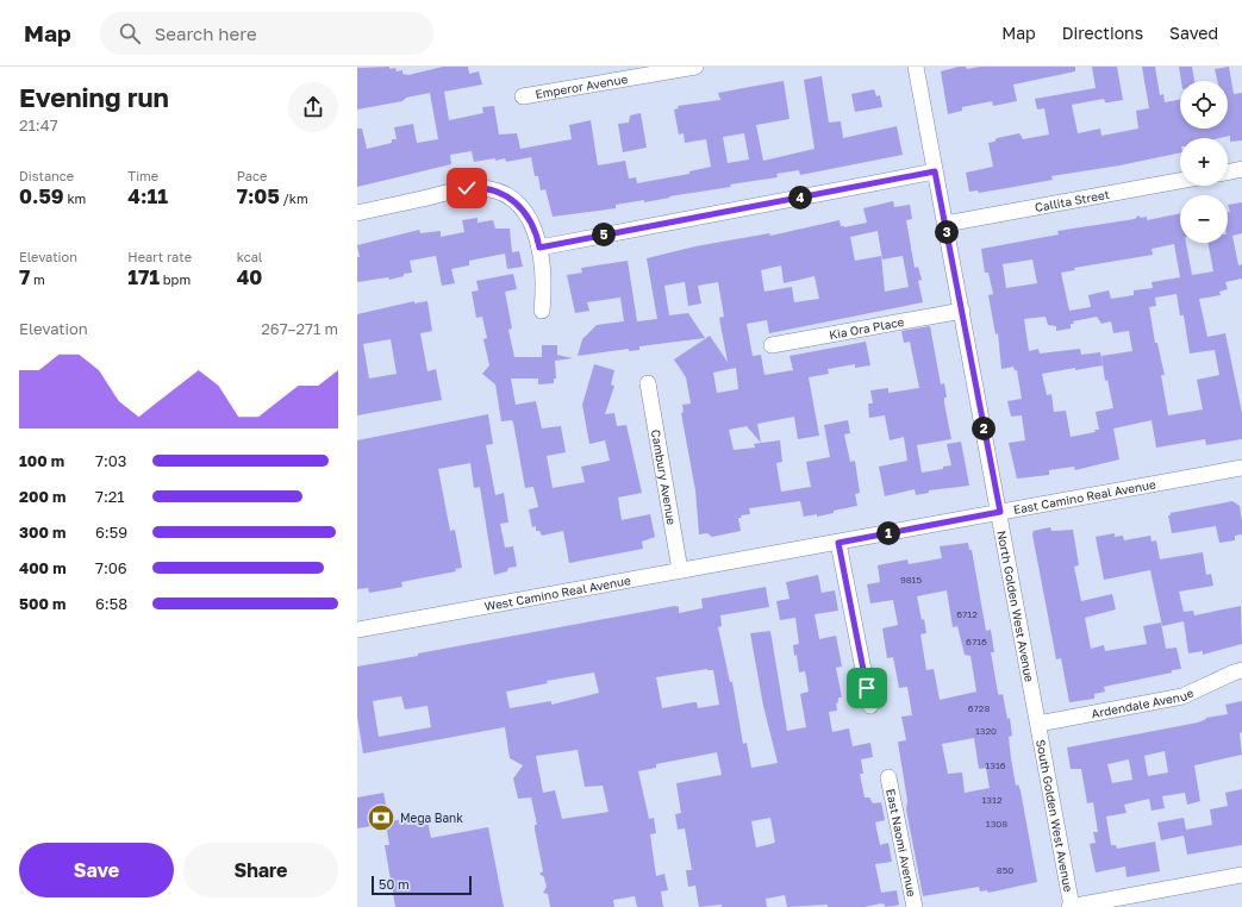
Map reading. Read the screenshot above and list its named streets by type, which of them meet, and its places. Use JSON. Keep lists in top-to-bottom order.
{
  "streets": {
    "street": [
      "Emperor Avenue",
      "Callita Street",
      "Kia Ora Place",
      "Cambury Avenue",
      "East Camino Real Avenue",
      "West Camino Real Avenue",
      "North Golden West Avenue",
      "Ardendale Avenue",
      "South Golden West Avenue",
      "East Naomi Avenue"
    ]
  },
  "crossings": [
    ["Callita Street", "North Golden West Avenue"],
    ["Kia Ora Place", "North Golden West Avenue"],
    ["Cambury Avenue", "West Camino Real Avenue"],
    ["East Camino Real Avenue", "West Camino Real Avenue"],
    ["East Camino Real Avenue", "North Golden West Avenue"],
    ["North Golden West Avenue", "Ardendale Avenue"],
    ["North Golden West Avenue", "South Golden West Avenue"],
    ["Ardendale Avenue", "South Golden West Avenue"]
  ],
  "places": {
    "bank": ["Mega Bank"]
  },
  "house_numbers": [
    "9815",
    "6712",
    "6716",
    "6728",
    "1320",
    "1316",
    "1312",
    "1308",
    "850"
  ],
  "scale_bar": "50 m",
  "page": {
    "header": "Map",
    "search": "Search here",
    "nav": ["Map", "Directions", "Saved"],
    "heading": ["Evening run", "21:47"],
    "map_buttons": ["+", "−"],
    "stats": [
      ["Distance", "0.59 km"],
      ["Time", "4:11"],
      ["Pace", "7:05 /km"],
      ["Elevation", "7 m"],
      ["Heart rate", "171 bpm"],
      ["kcal", "40"]
    ],
    "pins": [
      "4",
      "3",
      "5",
      "2",
      "1"
    ],
    "chart": ["Elevation", "267–271 m"],
    "list": [
      {
        "name": "100 m",
        "note": "7:03"
      },
      {
        "name": "200 m",
        "note": "7:21"
      },
      {
        "name": "300 m",
        "note": "6:59"
      },
      {
        "name": "400 m",
        "note": "7:06"
      },
      {
        "name": "500 m",
        "note": "6:58"
      }
    ],
    "buttons": ["Save", "Share"],
    "scale": "50 m"
  }
}
